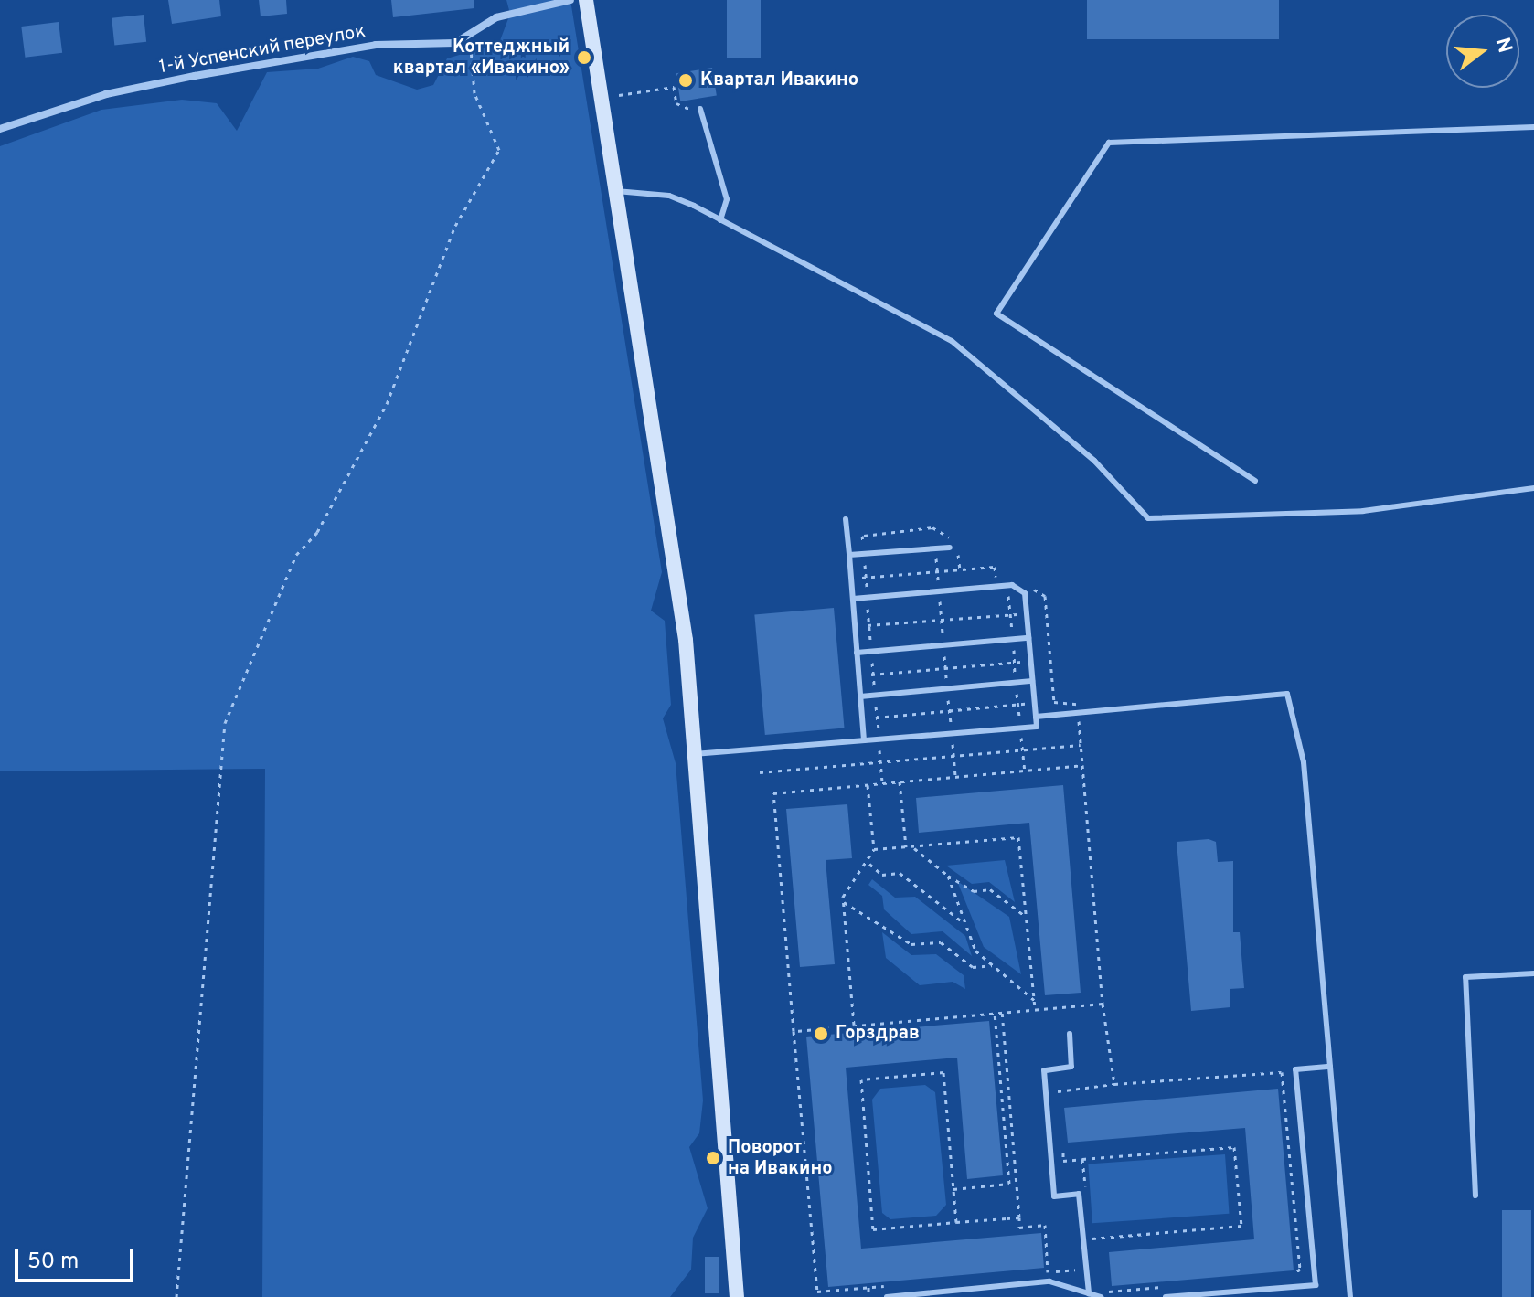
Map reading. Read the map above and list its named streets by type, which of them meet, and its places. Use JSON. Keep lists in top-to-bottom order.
{
  "streets": {
    "street": ["1-й Успенский переулок"]
  },
  "places": [
    "Коттеджный квартал «Ивакино»",
    "Квартал Ивакино",
    "Горздрав",
    "Поворот на Ивакино"
  ],
  "scale_bar": "50 m",
  "north": "right"
}
